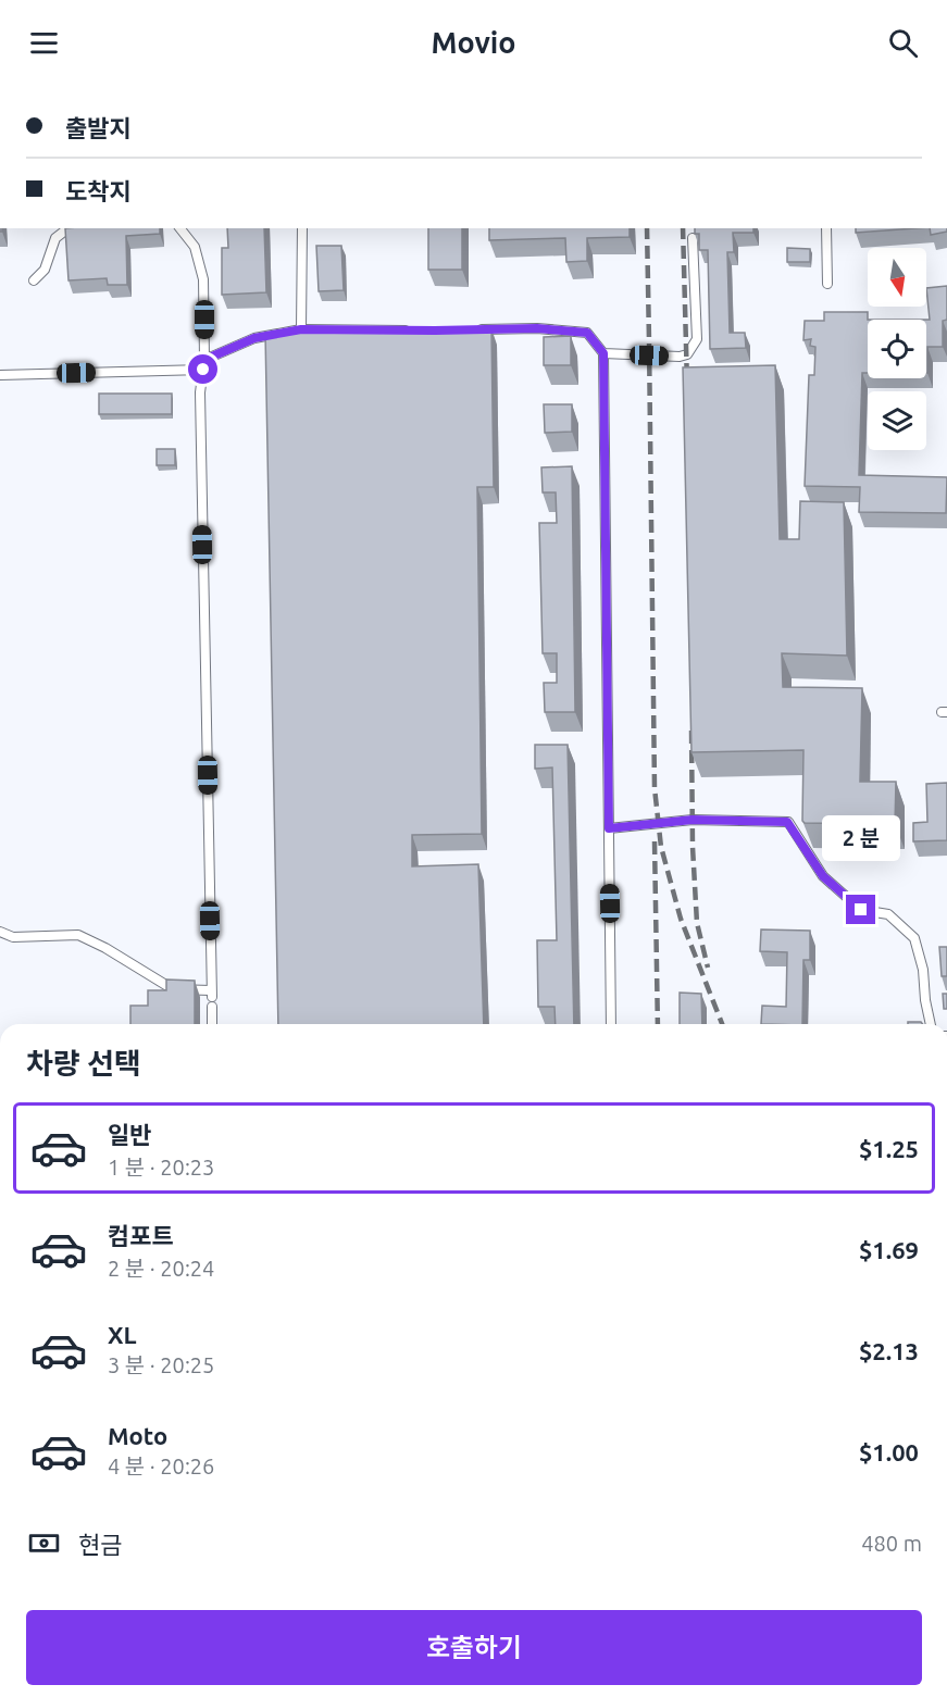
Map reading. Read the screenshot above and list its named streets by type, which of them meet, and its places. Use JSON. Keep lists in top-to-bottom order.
{
  "north": "bottom",
  "page": {
    "header": "Movio",
    "banner": ["출발지", "도착지"],
    "bubble": "2 분",
    "heading": "차량 선택",
    "list": [
      {
        "name": "일반",
        "note": "1 분 · 20:23",
        "value": "$1.25"
      },
      {
        "name": "컴포트",
        "note": "2 분 · 20:24",
        "value": "$1.69"
      },
      {
        "name": "XL",
        "note": "3 분 · 20:25",
        "value": "$2.13"
      },
      {
        "name": "Moto",
        "note": "4 분 · 20:26",
        "value": "$1.00"
      }
    ],
    "pay": ["현금", "480 m"],
    "buttons": "호출하기"
  }
}
